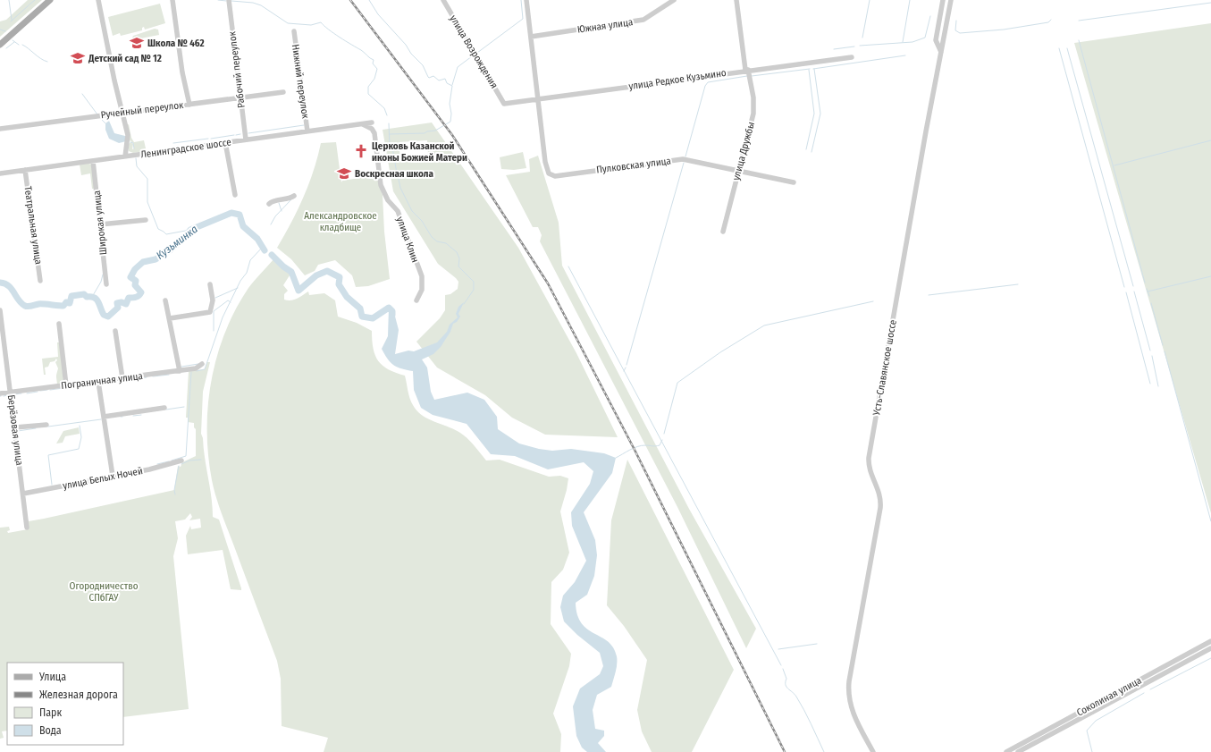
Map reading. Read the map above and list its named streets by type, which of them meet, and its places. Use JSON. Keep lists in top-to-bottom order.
{
  "streets": {
    "street": [
      "Южная улица",
      "улица Возрождения",
      "Рабочий переулок",
      "улица Редкое Кузьмино",
      "Нижний переулок",
      "Ручейный переулок",
      "Ленинградское шоссе",
      "улица Дружбы",
      "Пулковская улица",
      "Широкая улица",
      "Театральная улица",
      "улица Клин",
      "Усть-Славянское шоссе",
      "Пограничная улица",
      "Берёзовая улица",
      "улица Белых Ночей",
      "Соколиная улица"
    ]
  },
  "crossings": [
    ["улица Возрождения", "улица Редкое Кузьмино"],
    ["Рабочий переулок", "Ручейный переулок"],
    ["Рабочий переулок", "Ленинградское шоссе"],
    ["улица Редкое Кузьмино", "улица Дружбы"],
    ["улица Редкое Кузьмино", "Пулковская улица"],
    ["Нижний переулок", "Ленинградское шоссе"],
    ["Ленинградское шоссе", "Широкая улица"],
    ["Ленинградское шоссе", "Театральная улица"],
    ["Ленинградское шоссе", "улица Клин"],
    ["улица Дружбы", "Пулковская улица"],
    ["Пограничная улица", "Берёзовая улица"],
    ["Берёзовая улица", "улица Белых Ночей"]
  ],
  "water": ["Кузьминка"],
  "parks": ["Александровское кладбище", "Огородничество СПбГАУ"],
  "places": {
    "school or university": ["Школа № 462", "Детский сад № 12", "Воскресная школа"],
    "church": ["Церковь Казанской иконы Божией Матери"]
  },
  "legend": [
    "Улица",
    "Железная дорога",
    "Парк",
    "Вода"
  ]
}
